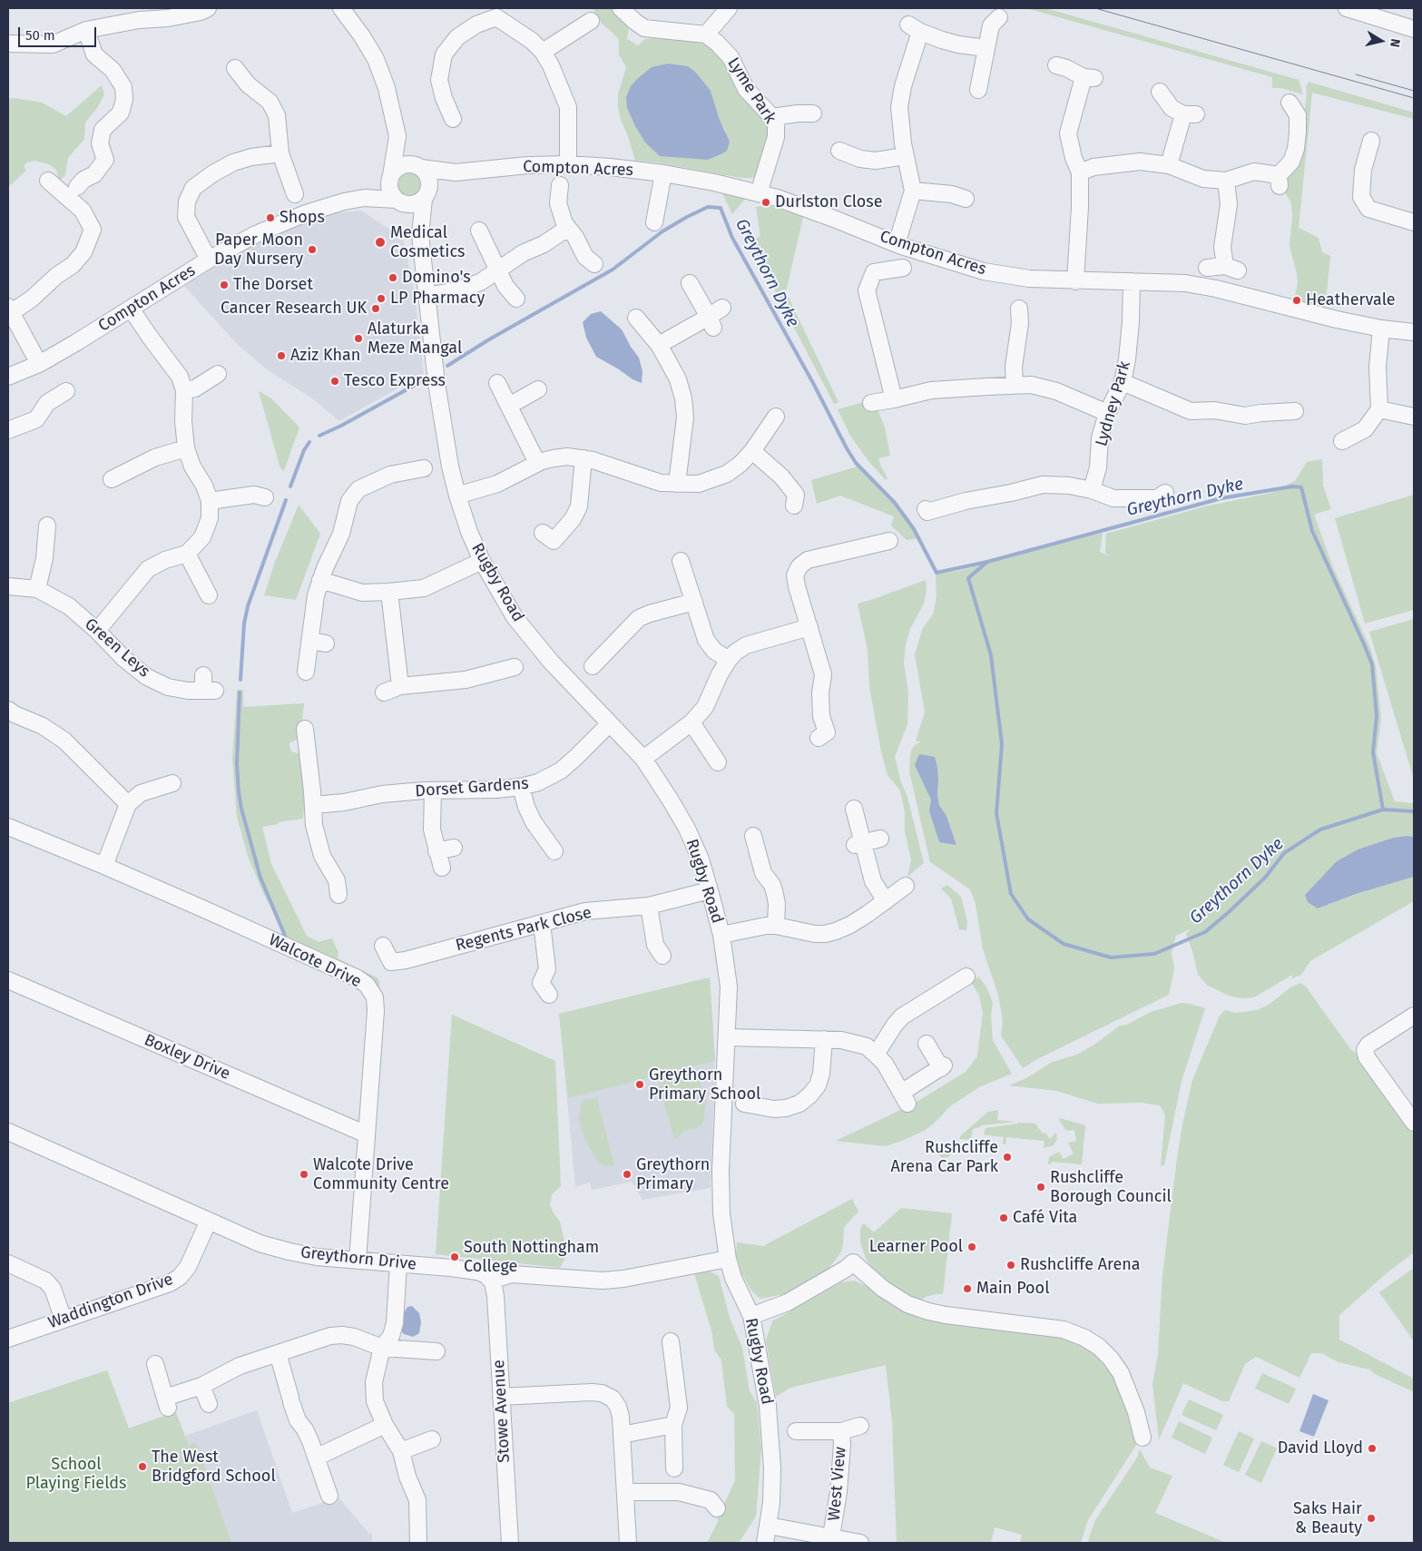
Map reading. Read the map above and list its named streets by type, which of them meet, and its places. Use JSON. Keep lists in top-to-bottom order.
{
  "streets": {
    "street": [
      "Lyme Park",
      "Compton Acres",
      "Lydney Park",
      "Rugby Road",
      "Green Leys",
      "Dorset Gardens",
      "Regents Park Close",
      "Walcote Drive",
      "Boxley Drive",
      "Greythorn Drive",
      "Waddington Drive",
      "Stowe Avenue",
      "West View"
    ]
  },
  "crossings": [
    ["Lyme Park", "Compton Acres"],
    ["Compton Acres", "Lydney Park"],
    ["Compton Acres", "Rugby Road"],
    ["Rugby Road", "Dorset Gardens"],
    ["Rugby Road", "Regents Park Close"],
    ["Walcote Drive", "Boxley Drive"],
    ["Walcote Drive", "Greythorn Drive"],
    ["Greythorn Drive", "Waddington Drive"],
    ["Greythorn Drive", "Stowe Avenue"]
  ],
  "water": ["Greythorn Dyke"],
  "parks": ["School Playing Fields"],
  "places": [
    "Durlston Close",
    "Shops",
    "Medical Cosmetics",
    "Paper Moon Day Nursery",
    "Domino's",
    "The Dorset",
    "LP Pharmacy",
    "Heathervale",
    "Cancer Research UK",
    "Alaturka Meze Mangal",
    "Aziz Khan",
    "Tesco Express",
    "Greythorn Primary School",
    "Rushcliffe Arena Car Park",
    "Walcote Drive Community Centre",
    "Greythorn Primary",
    "Rushcliffe Borough Council",
    "Café Vita",
    "Learner Pool",
    "South Nottingham College",
    "Rushcliffe Arena",
    "Main Pool",
    "David Lloyd",
    "The West Bridgford School",
    "Saks Hair & Beauty"
  ],
  "scale_bar": "50 m",
  "north": "right"
}
